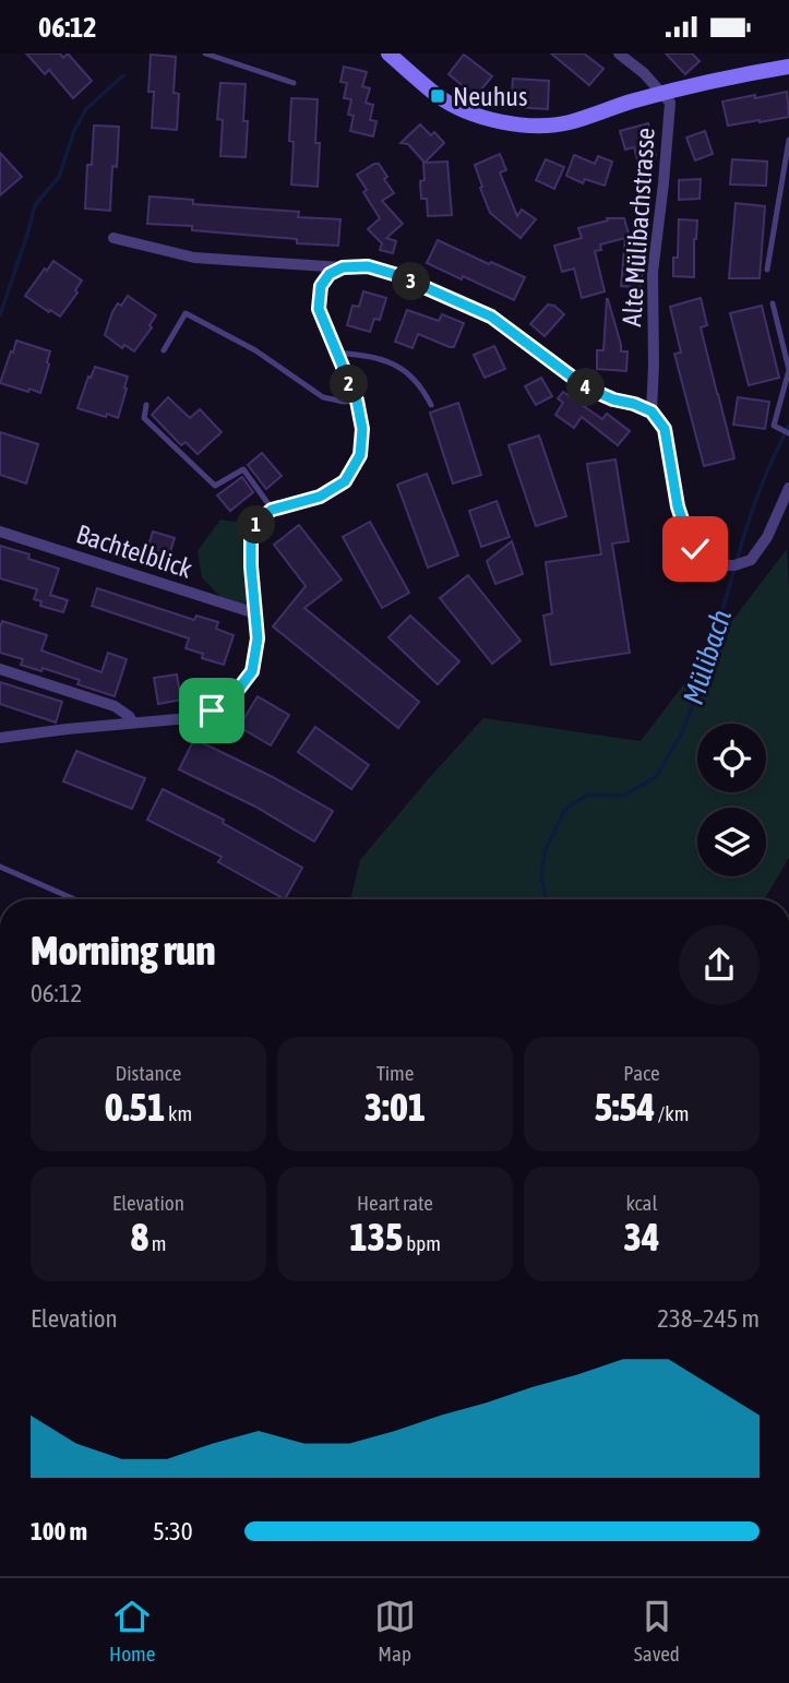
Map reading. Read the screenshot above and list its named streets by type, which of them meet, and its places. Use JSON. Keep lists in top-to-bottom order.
{
  "streets": {
    "street": ["Alte Mülibachstrasse", "Bachtelblick"]
  },
  "water": ["Mülibach"],
  "places": {
    "transit": ["Neuhus"]
  },
  "page": {
    "status": "06:12",
    "pins": [
      "3",
      "2",
      "4",
      "1"
    ],
    "heading": ["Morning run", "06:12"],
    "stats": [
      ["Distance", "0.51 km"],
      ["Time", "3:01"],
      ["Pace", "5:54 /km"],
      ["Elevation", "8 m"],
      ["Heart rate", "135 bpm"],
      ["kcal", "34"]
    ],
    "chart": ["Elevation", "238–245 m"],
    "list": [
      {
        "name": "100 m",
        "note": "5:30"
      }
    ],
    "tabs": ["Home", "Map", "Saved"]
  }
}
